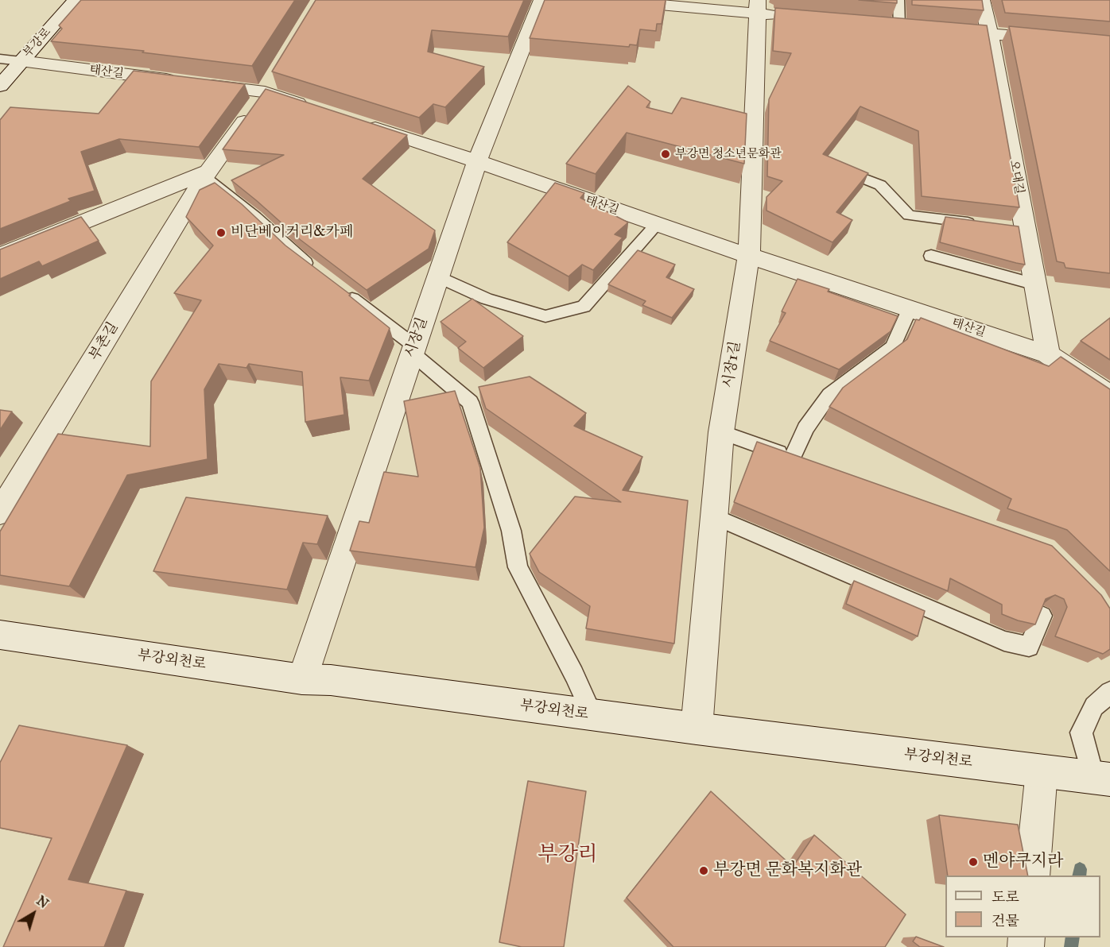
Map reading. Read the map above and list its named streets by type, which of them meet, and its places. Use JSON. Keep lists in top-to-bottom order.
{
  "streets": {
    "street": [
      "부강로",
      "태산길",
      "오대길",
      "시장길",
      "부촌길",
      "시장1길",
      "부강외천로"
    ]
  },
  "crossings": [
    ["부강로", "태산길"],
    ["태산길", "오대길"],
    ["태산길", "시장길"],
    ["태산길", "시장1길"],
    ["시장길", "부강외천로"],
    ["시장1길", "부강외천로"]
  ],
  "districts": ["부강리"],
  "places": [
    "부강면 청소년문화관",
    "비단베이커리&카페",
    "멘야쿠지라",
    "부강면 문화복지화관"
  ],
  "legend": ["도로", "건물"],
  "north": "top right"
}
